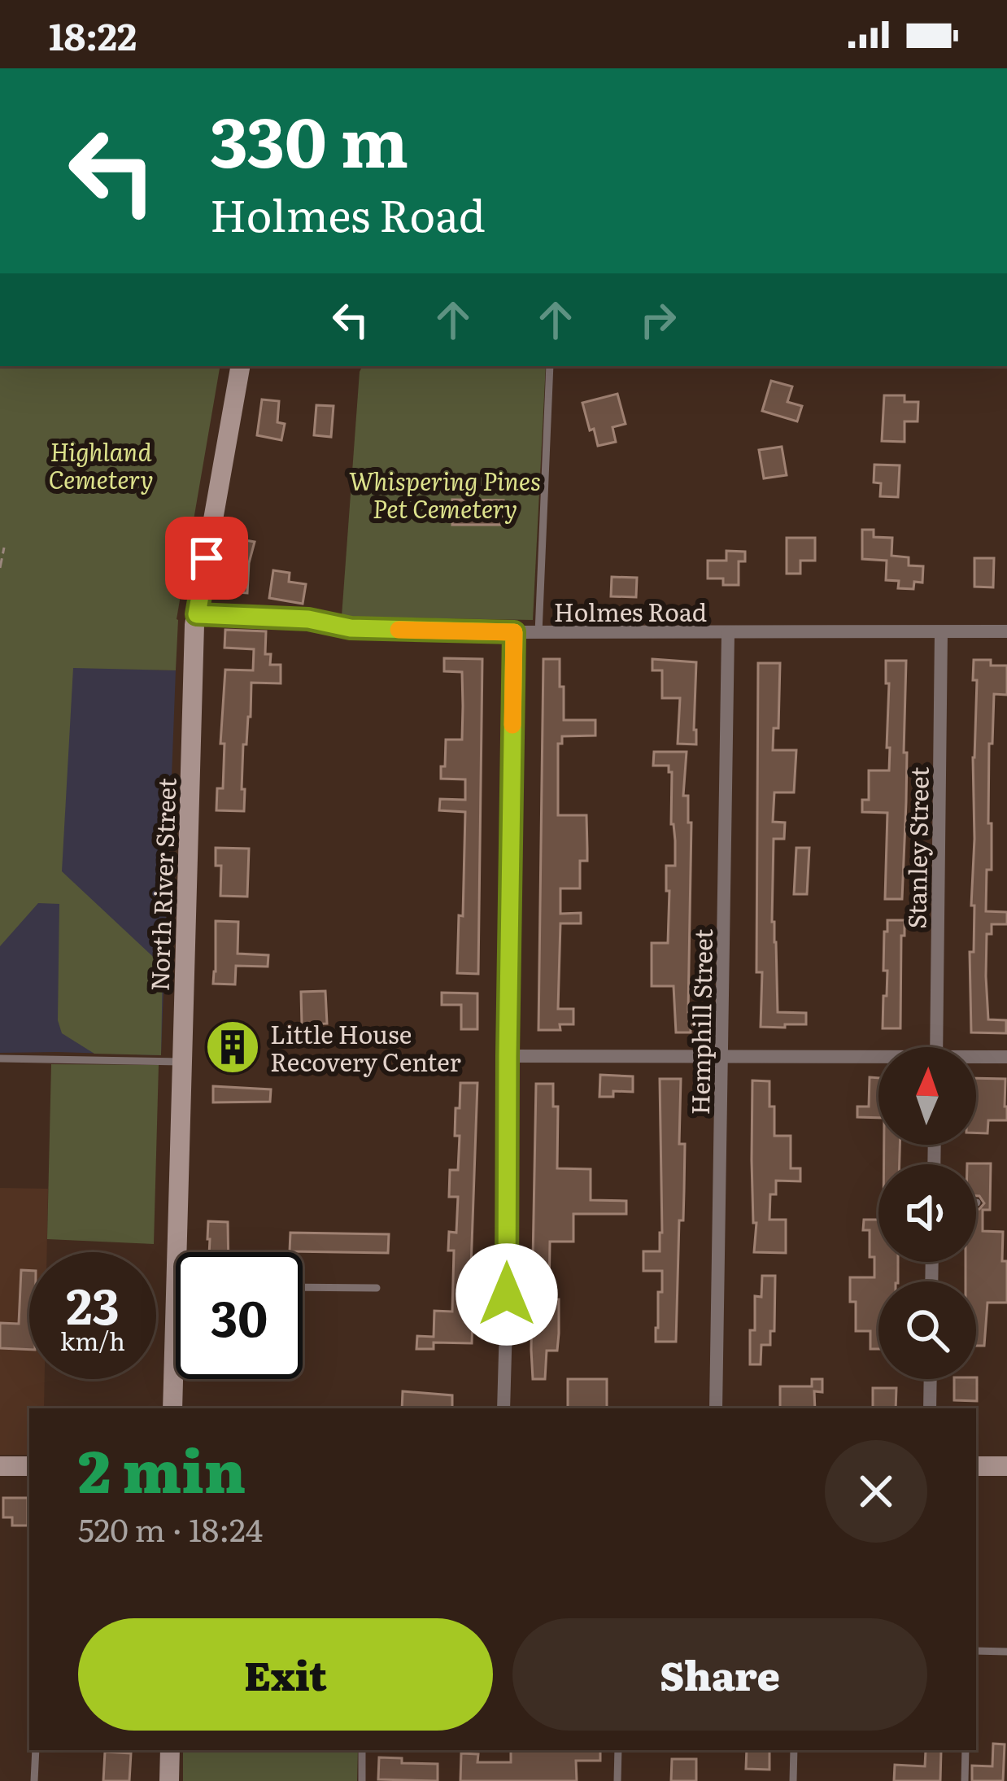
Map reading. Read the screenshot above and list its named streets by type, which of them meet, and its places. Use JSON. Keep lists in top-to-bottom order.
{
  "streets": {
    "street": [
      "Holmes Road",
      "Stanley Street",
      "North River Street",
      "Hemphill Street"
    ]
  },
  "crossings": [
    ["Holmes Road", "Stanley Street"],
    ["Holmes Road", "North River Street"],
    ["Holmes Road", "Hemphill Street"]
  ],
  "parks": ["Highland Cemetery", "Whispering Pines Pet Cemetery"],
  "places": {
    "building": ["Little House Recovery Center"]
  },
  "north": "top",
  "page": {
    "status": "18:22",
    "turn": ["330 m", "Holmes Road"],
    "speed": "23 km/h",
    "limit": "30",
    "heading": ["2 min", "520 m · 18:24"],
    "buttons": ["Exit", "Share"]
  }
}
